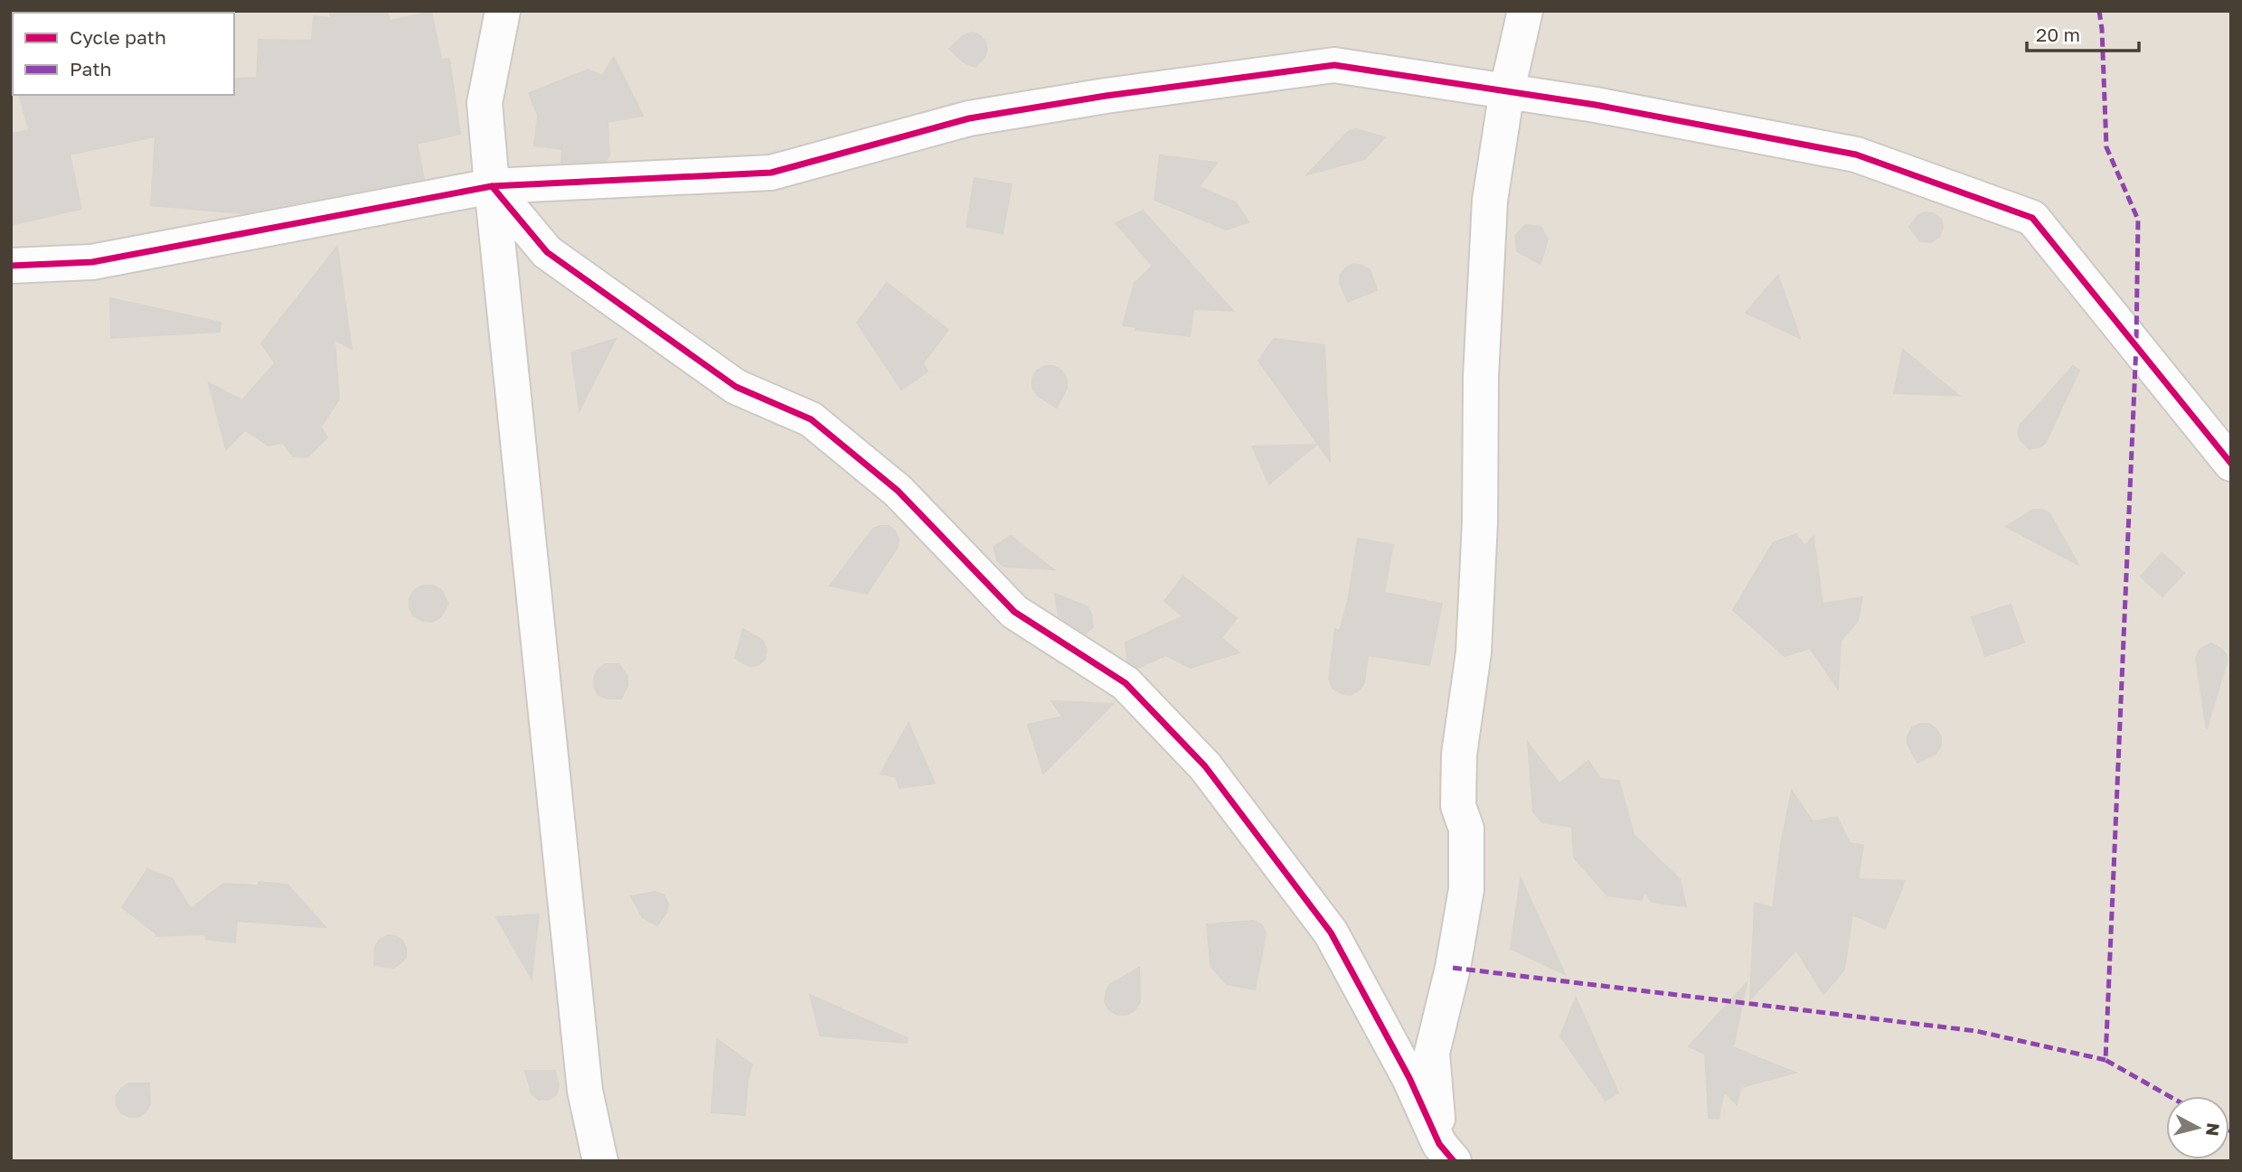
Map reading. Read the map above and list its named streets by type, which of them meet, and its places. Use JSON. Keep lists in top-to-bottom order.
{
  "legend": ["Cycle path", "Path"],
  "scale_bar": "20 m",
  "north": "right"
}
